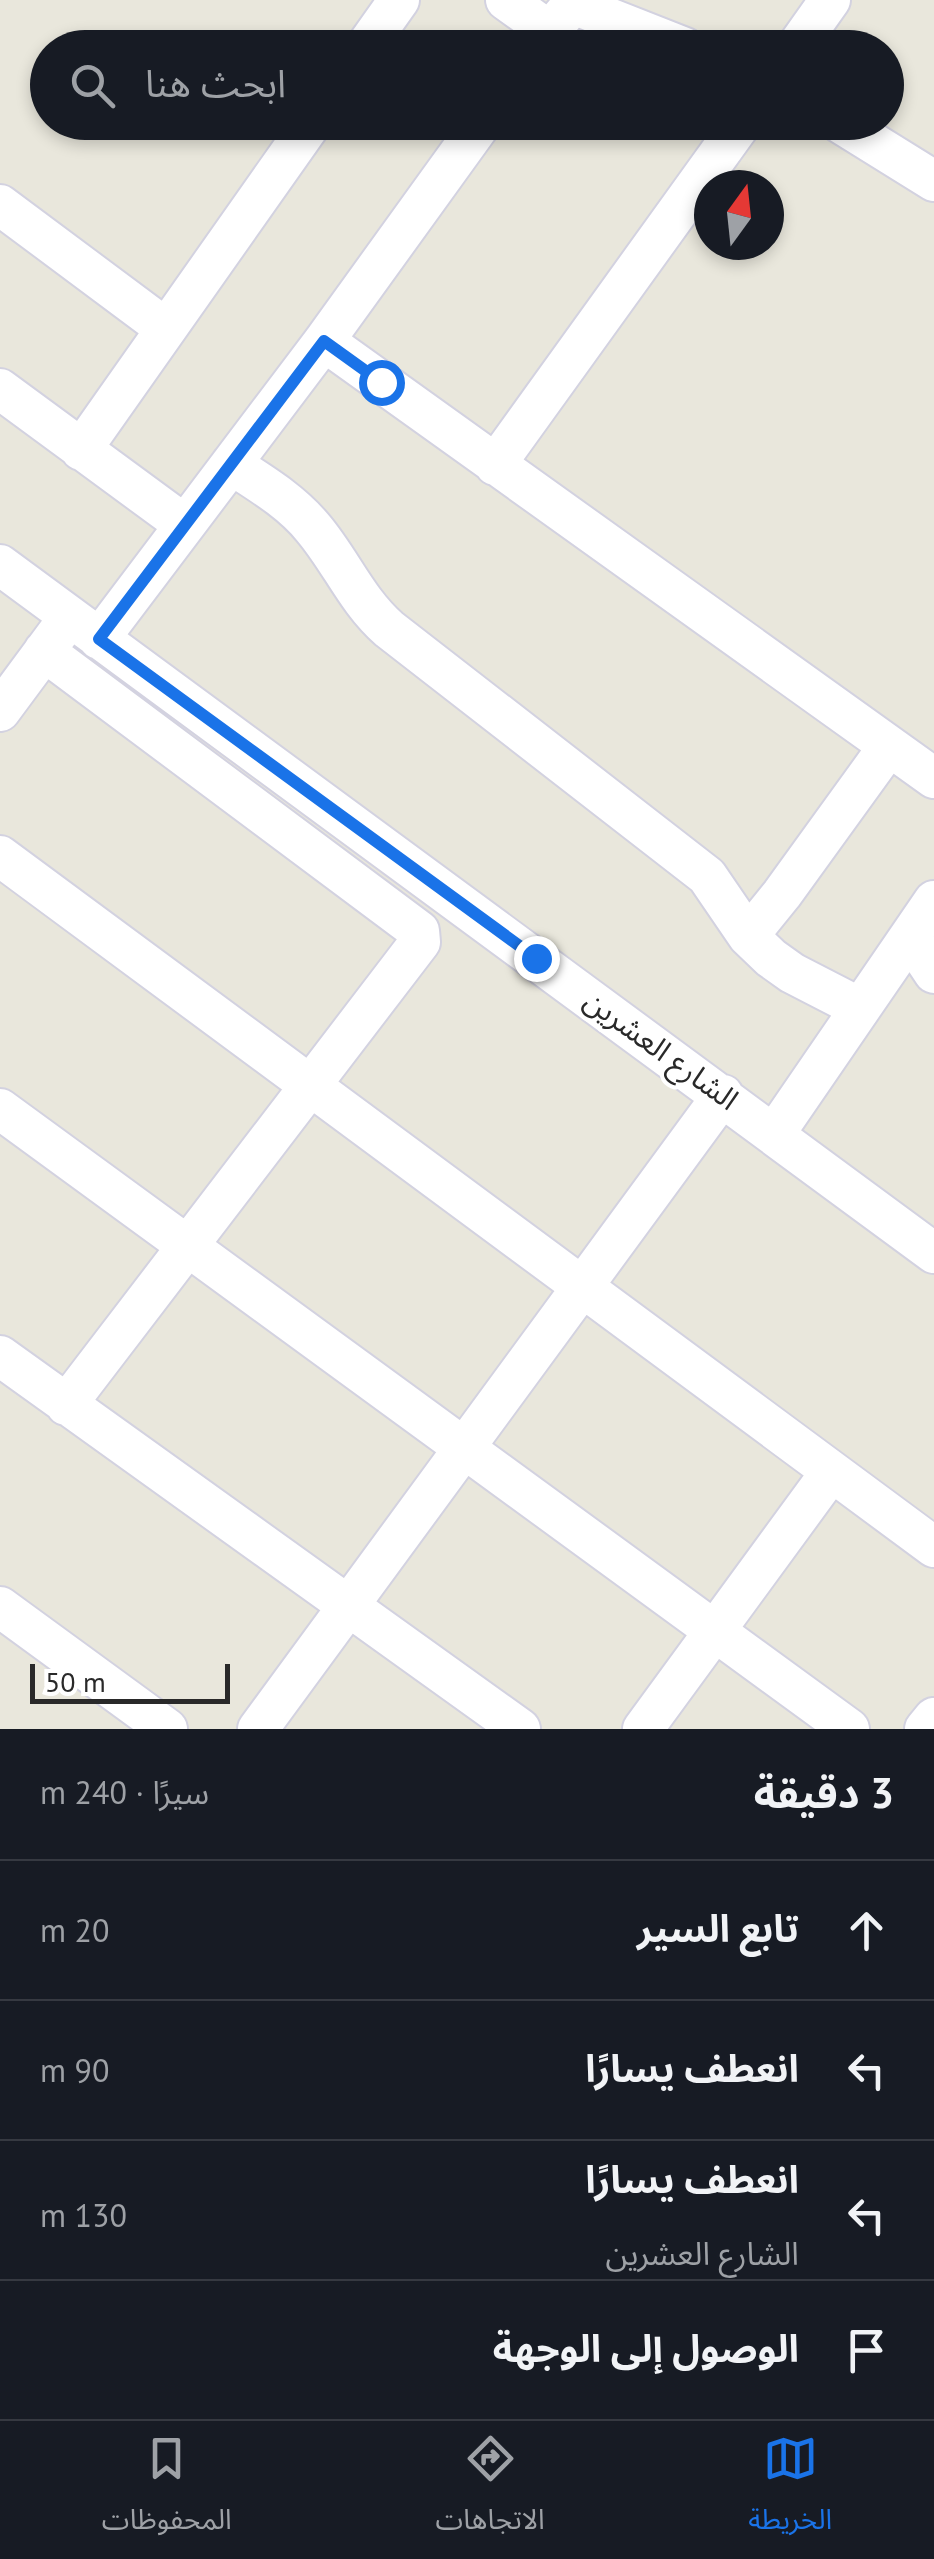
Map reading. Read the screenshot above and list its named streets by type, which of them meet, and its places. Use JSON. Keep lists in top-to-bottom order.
{
  "streets": {
    "street": ["الشارع العشرين"]
  },
  "scale_bar": "50 m",
  "north": "top",
  "page": {
    "search": "ابحث هنا",
    "scale": "50 m",
    "heading": ["3 دقيقة", "سيرًا · 240 m"],
    "list": [
      ["تابع السير", "20 m"],
      ["انعطف يسارًا", "90 m"],
      ["انعطف يسارًا", "الشارع العشرين", "130 m"],
      "الوصول إلى الوجهة"
    ],
    "nav": ["الخريطة", "الاتجاهات", "المحفوظات"]
  }
}
